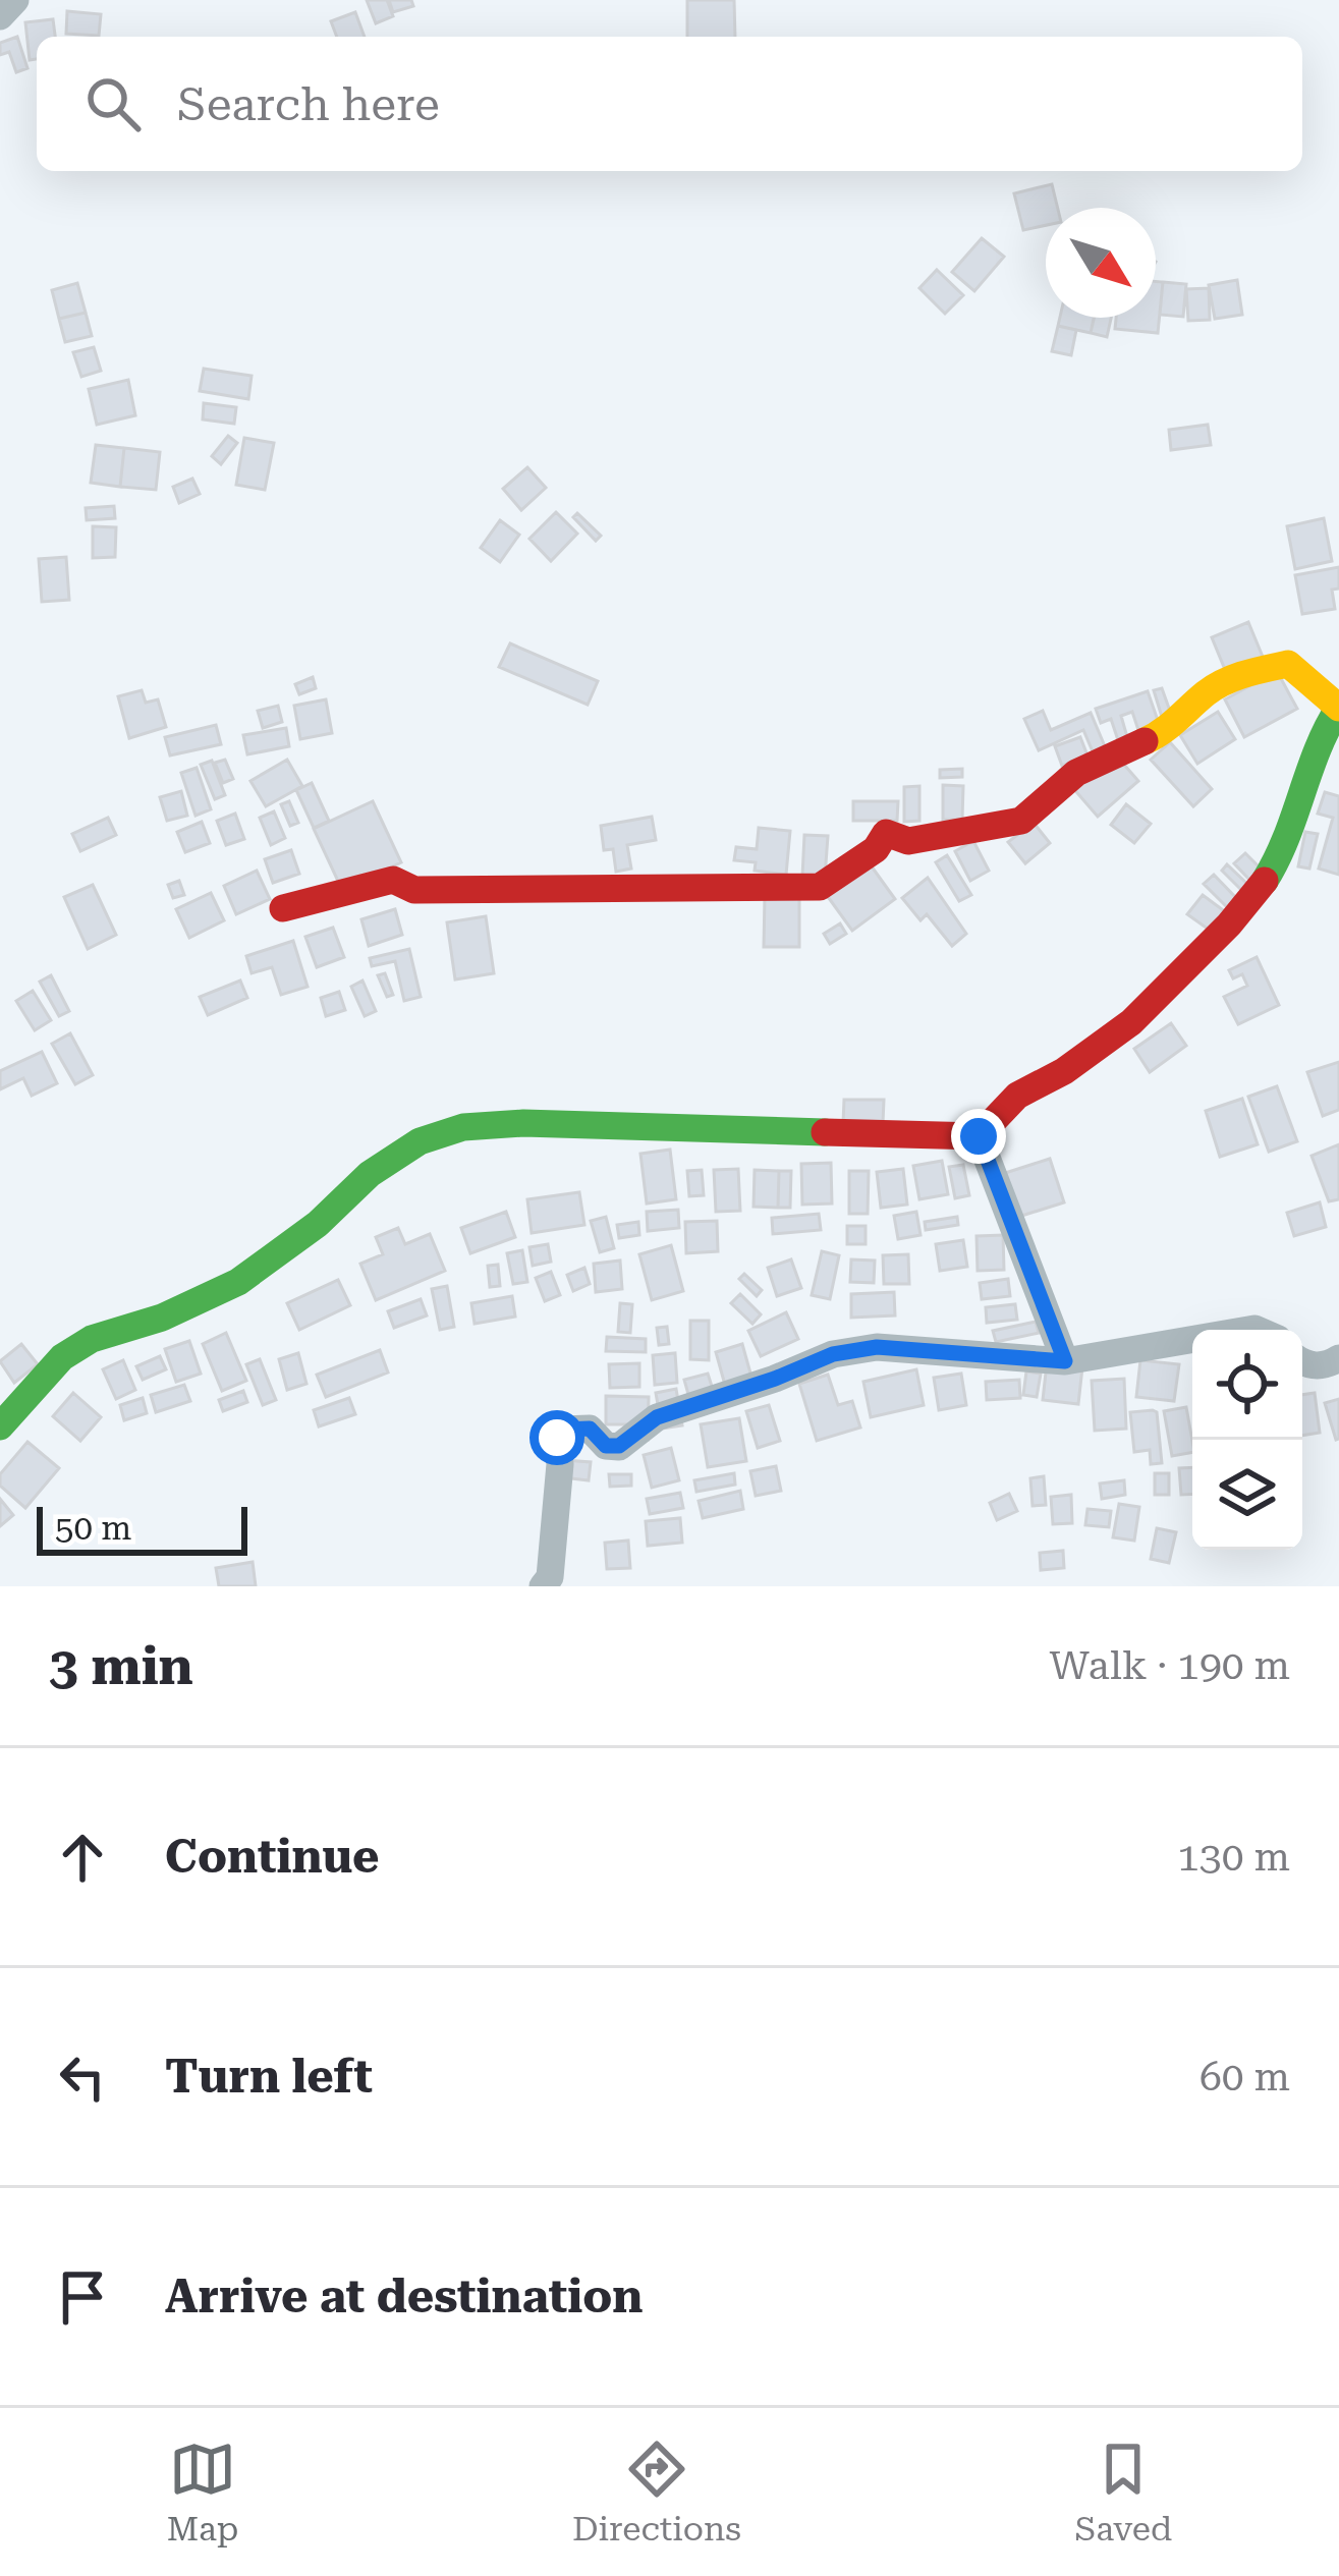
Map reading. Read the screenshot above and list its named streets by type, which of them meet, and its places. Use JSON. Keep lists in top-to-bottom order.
{
  "scale_bar": "50 m",
  "north": "bottom right",
  "page": {
    "search": "Search here",
    "scale": "50 m",
    "heading": ["3 min", "Walk · 190 m"],
    "list": [
      ["Continue", "130 m"],
      ["Turn left", "60 m"],
      "Arrive at destination"
    ],
    "nav": ["Map", "Directions", "Saved"]
  }
}
